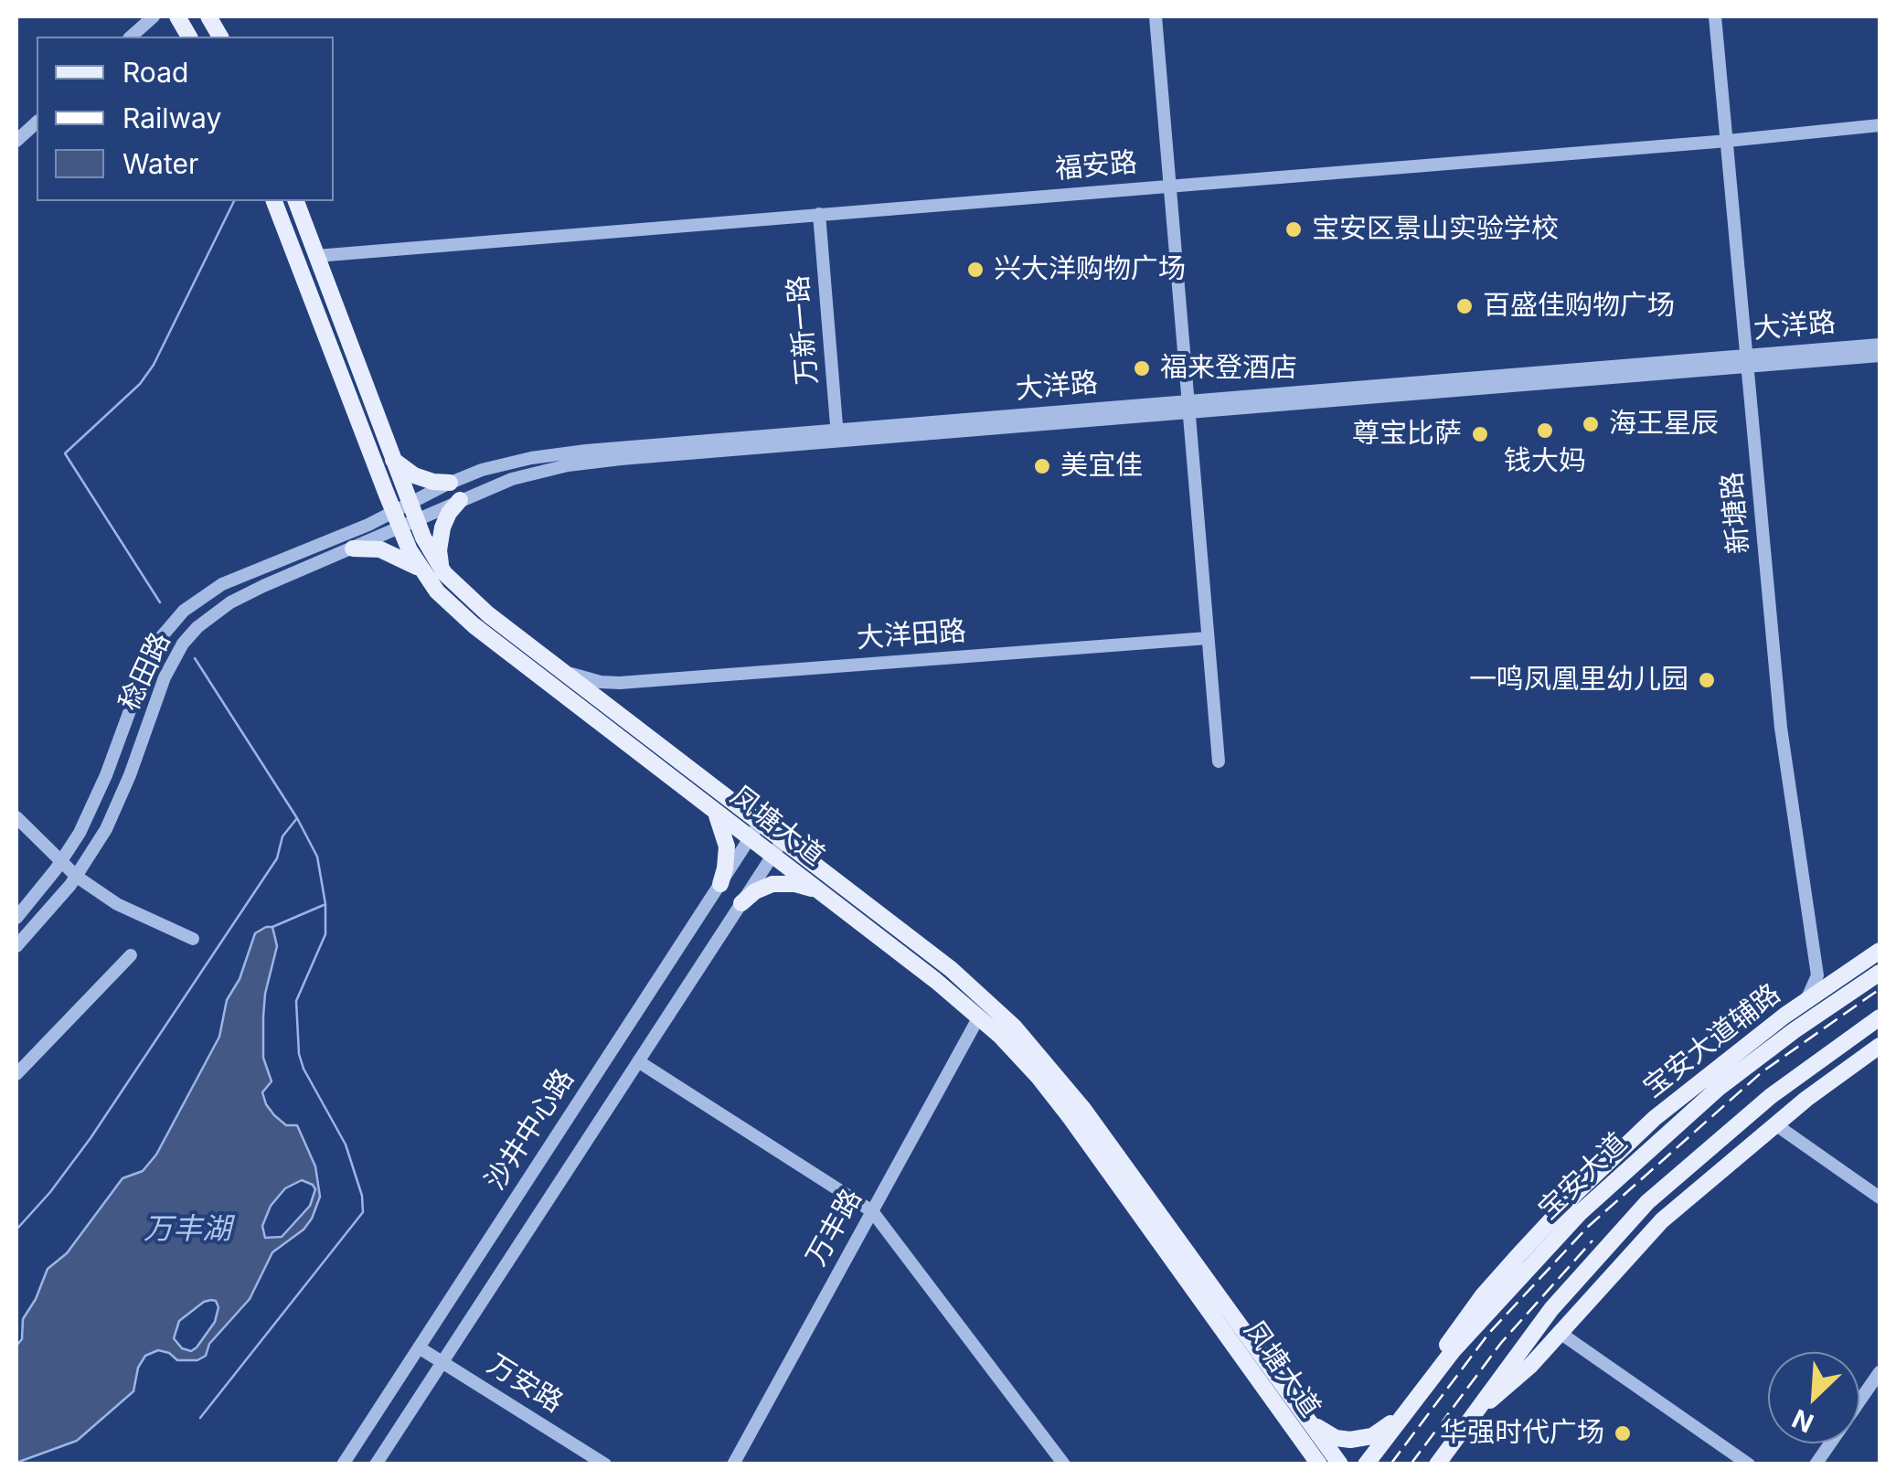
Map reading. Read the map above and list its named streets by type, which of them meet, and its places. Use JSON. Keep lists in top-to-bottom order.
{
  "streets": {
    "main road": ["凤塘大道", "宝安大道辅路", "宝安大道"],
    "street": [
      "福安路",
      "大洋路",
      "万新一路",
      "新塘路",
      "大洋田路",
      "稔田路",
      "沙井中心路",
      "万丰路",
      "万安路"
    ]
  },
  "crossings": [
    ["福安路", "万新一路"],
    ["福安路", "新塘路"],
    ["福安路", "凤塘大道"],
    ["大洋路", "万新一路"],
    ["大洋路", "新塘路"],
    ["大洋路", "稔田路"],
    ["大洋路", "凤塘大道"],
    ["新塘路", "宝安大道辅路"],
    ["大洋田路", "凤塘大道"],
    ["稔田路", "凤塘大道"],
    ["凤塘大道", "沙井中心路"],
    ["凤塘大道", "万丰路"],
    ["宝安大道辅路", "宝安大道"],
    ["沙井中心路", "万安路"]
  ],
  "water": ["万丰湖"],
  "places": [
    "宝安区景山实验学校",
    "兴大洋购物广场",
    "百盛佳购物广场",
    "福来登酒店",
    "海王星辰",
    "钱大妈",
    "尊宝比萨",
    "美宜佳",
    "一鸣凤凰里幼儿园",
    "华强时代广场"
  ],
  "legend": ["Road", "Railway", "Water"],
  "north": "bottom left"
}
